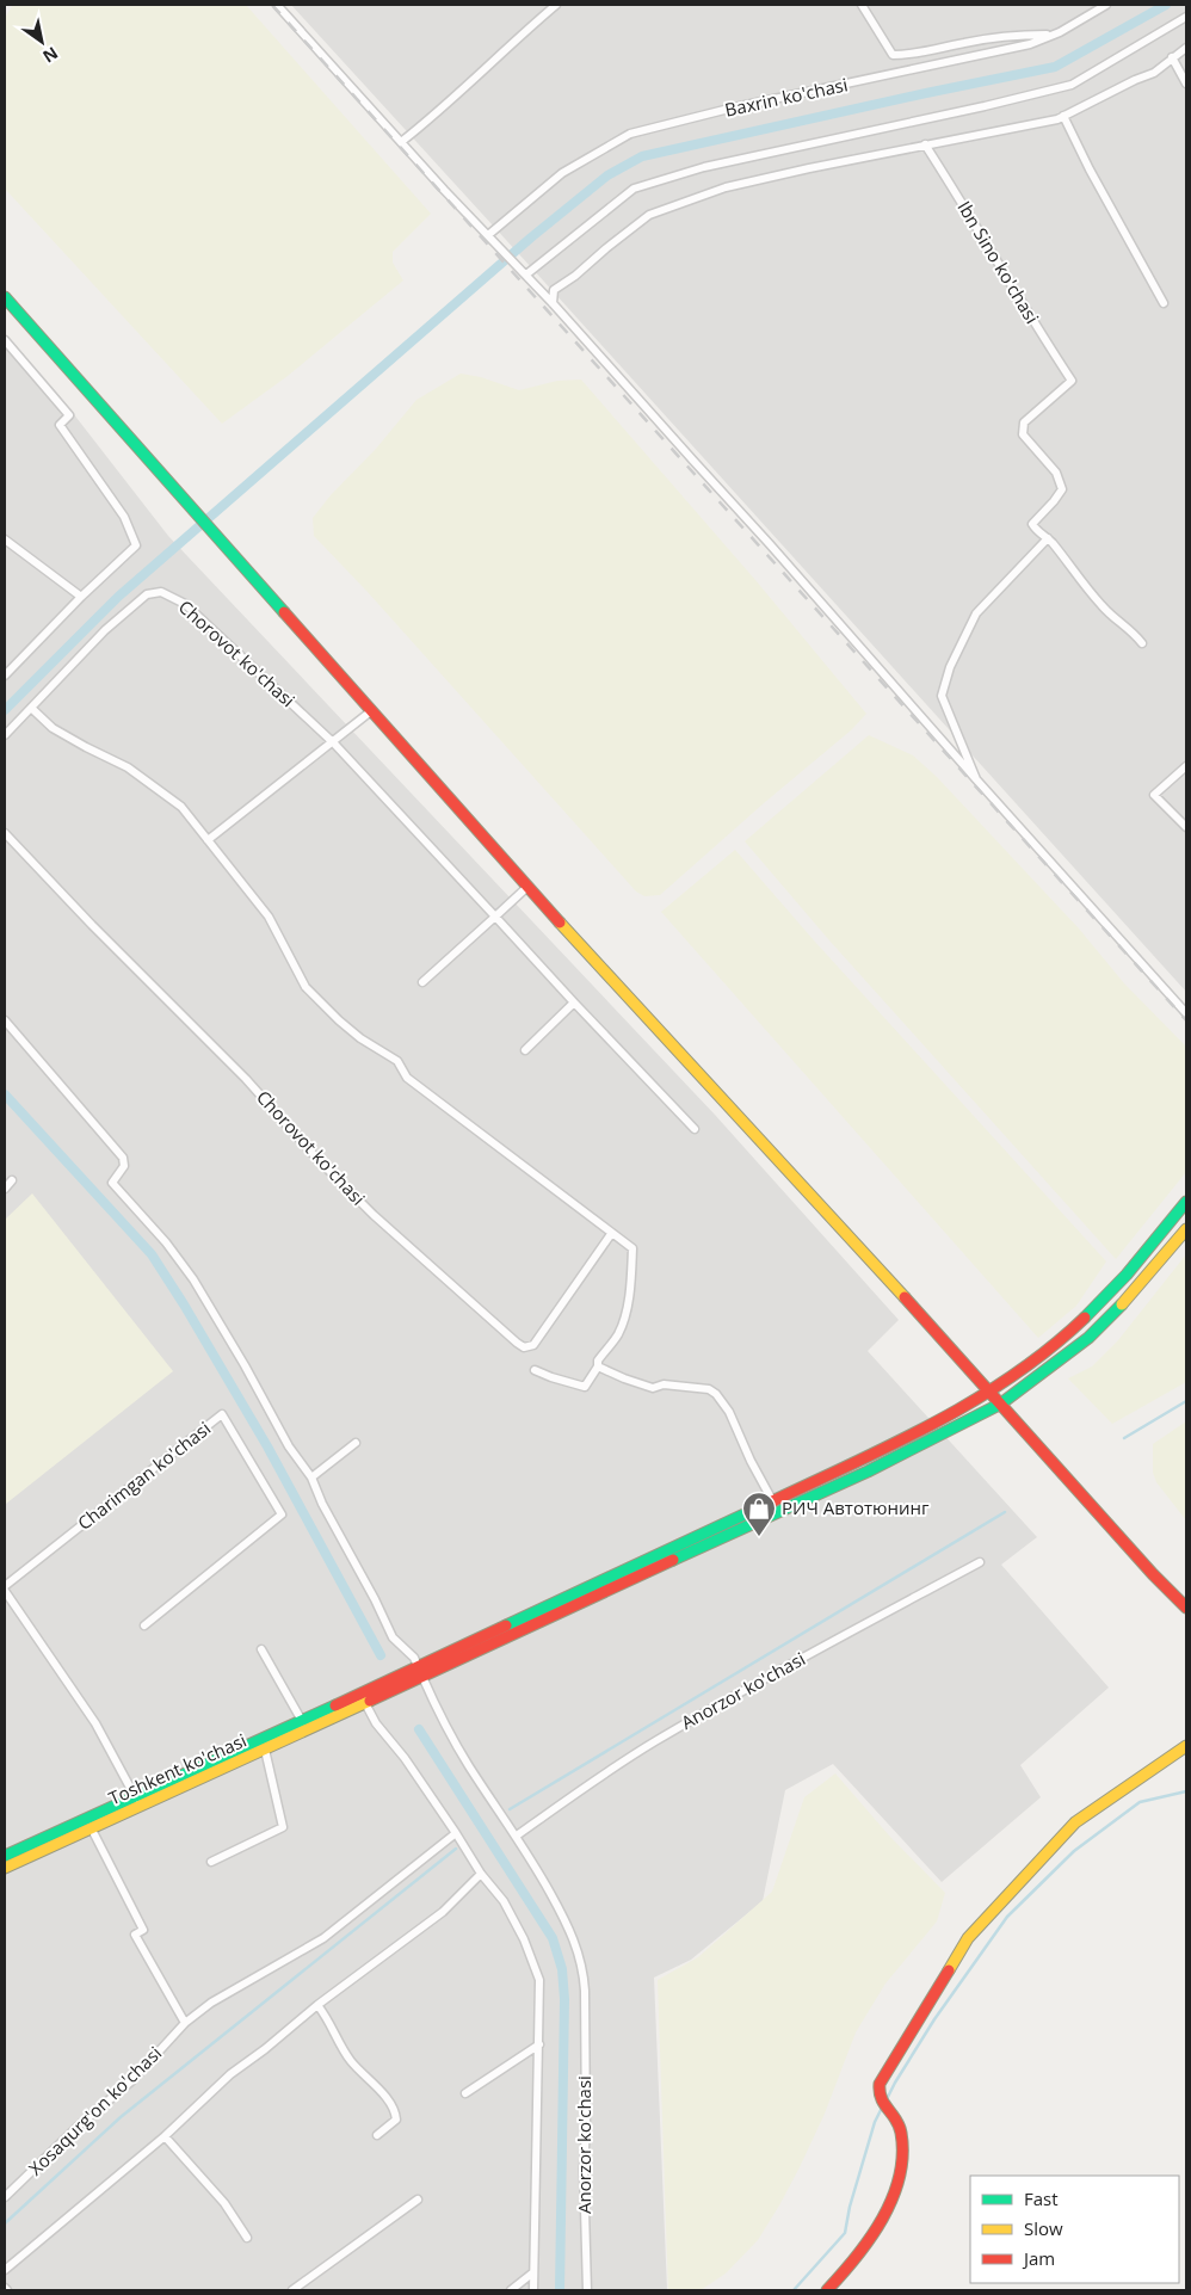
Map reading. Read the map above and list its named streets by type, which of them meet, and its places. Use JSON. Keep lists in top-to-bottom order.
{
  "streets": {
    "main road": ["Toshkent ko'chasi"],
    "street": [
      "Baxrin ko'chasi",
      "Ibn Sino ko'chasi",
      "Chorovot ko'chasi",
      "Charimgan ko'chasi",
      "Anorzor ko'chasi",
      "Xosaqurg'on ko'chasi"
    ]
  },
  "places": {
    "shop": ["РИЧ Автотюнинг"]
  },
  "legend": ["Fast", "Slow", "Jam"],
  "north": "bottom right"
}
